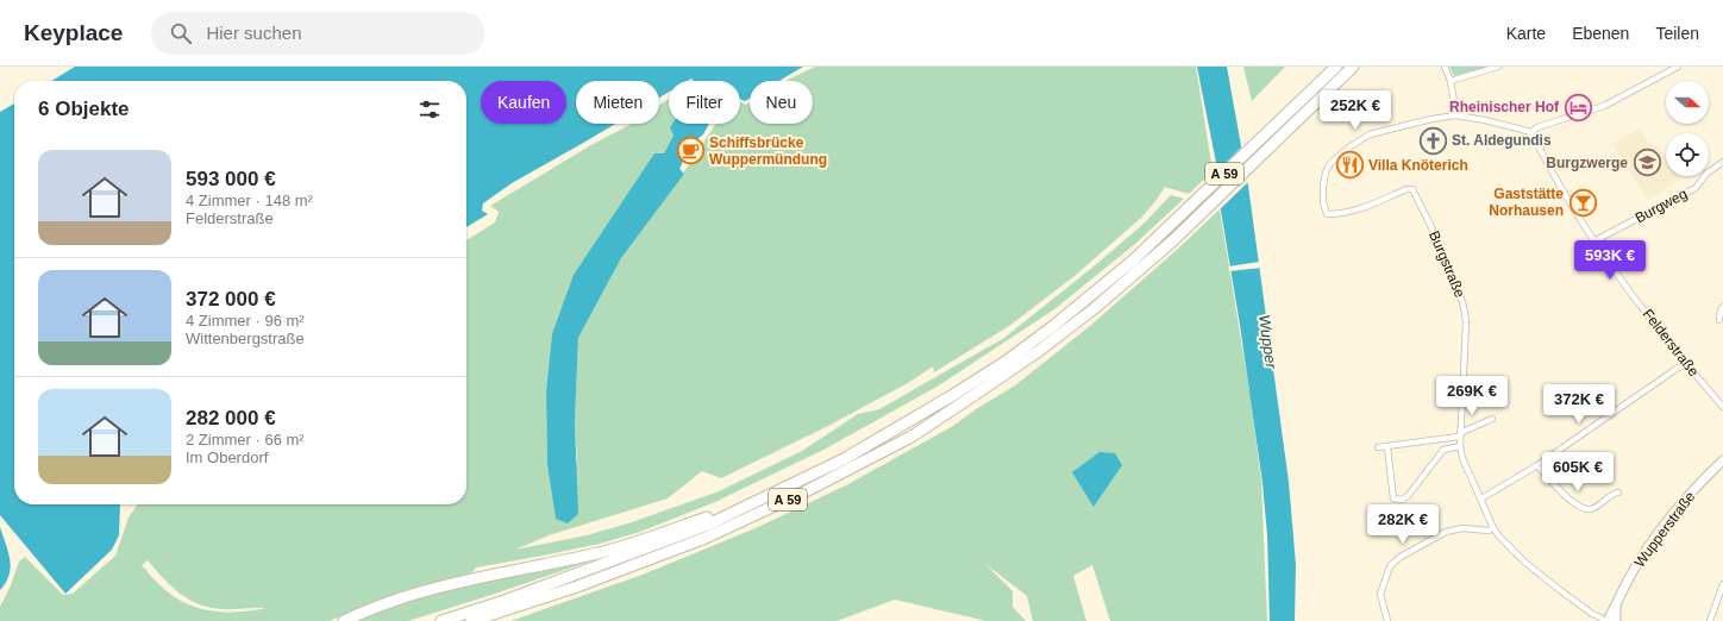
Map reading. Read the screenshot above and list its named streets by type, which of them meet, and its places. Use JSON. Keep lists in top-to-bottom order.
{
  "streets": {
    "highway": ["A 59"],
    "street": [
      "Burgweg",
      "Burgstraße",
      "Felderstraße",
      "Wupperstraße"
    ]
  },
  "crossings": [
    ["Burgweg", "Felderstraße"],
    ["Burgstraße", "Wupperstraße"]
  ],
  "water": ["Wupper"],
  "places": {
    "hotel": ["Rheinischer Hof"],
    "church": ["St. Aldegundis"],
    "cafe": ["Schiffsbrücke Wuppermündung"],
    "school or university": ["Burgzwerge"],
    "restaurant": ["Villa Knöterich"],
    "bar": ["Gaststätte Norhausen"]
  },
  "north": "right",
  "page": {
    "header": "Keyplace",
    "search": "Hier suchen",
    "nav": ["Karte", "Ebenen", "Teilen"],
    "chip": [
      "Kaufen",
      "Mieten",
      "Filter",
      "Neu"
    ],
    "heading": "6 Objekte",
    "price": [
      "252K €",
      "593K €",
      "269K €",
      "372K €",
      "605K €",
      "282K €"
    ],
    "list": [
      {
        "name": "593 000 €",
        "note": "4 Zimmer · 148 m² · Felderstraße"
      },
      {
        "name": "372 000 €",
        "note": "4 Zimmer · 96 m² · Wittenbergstraße"
      },
      {
        "name": "282 000 €",
        "note": "2 Zimmer · 66 m² · Im Oberdorf"
      }
    ]
  }
}
